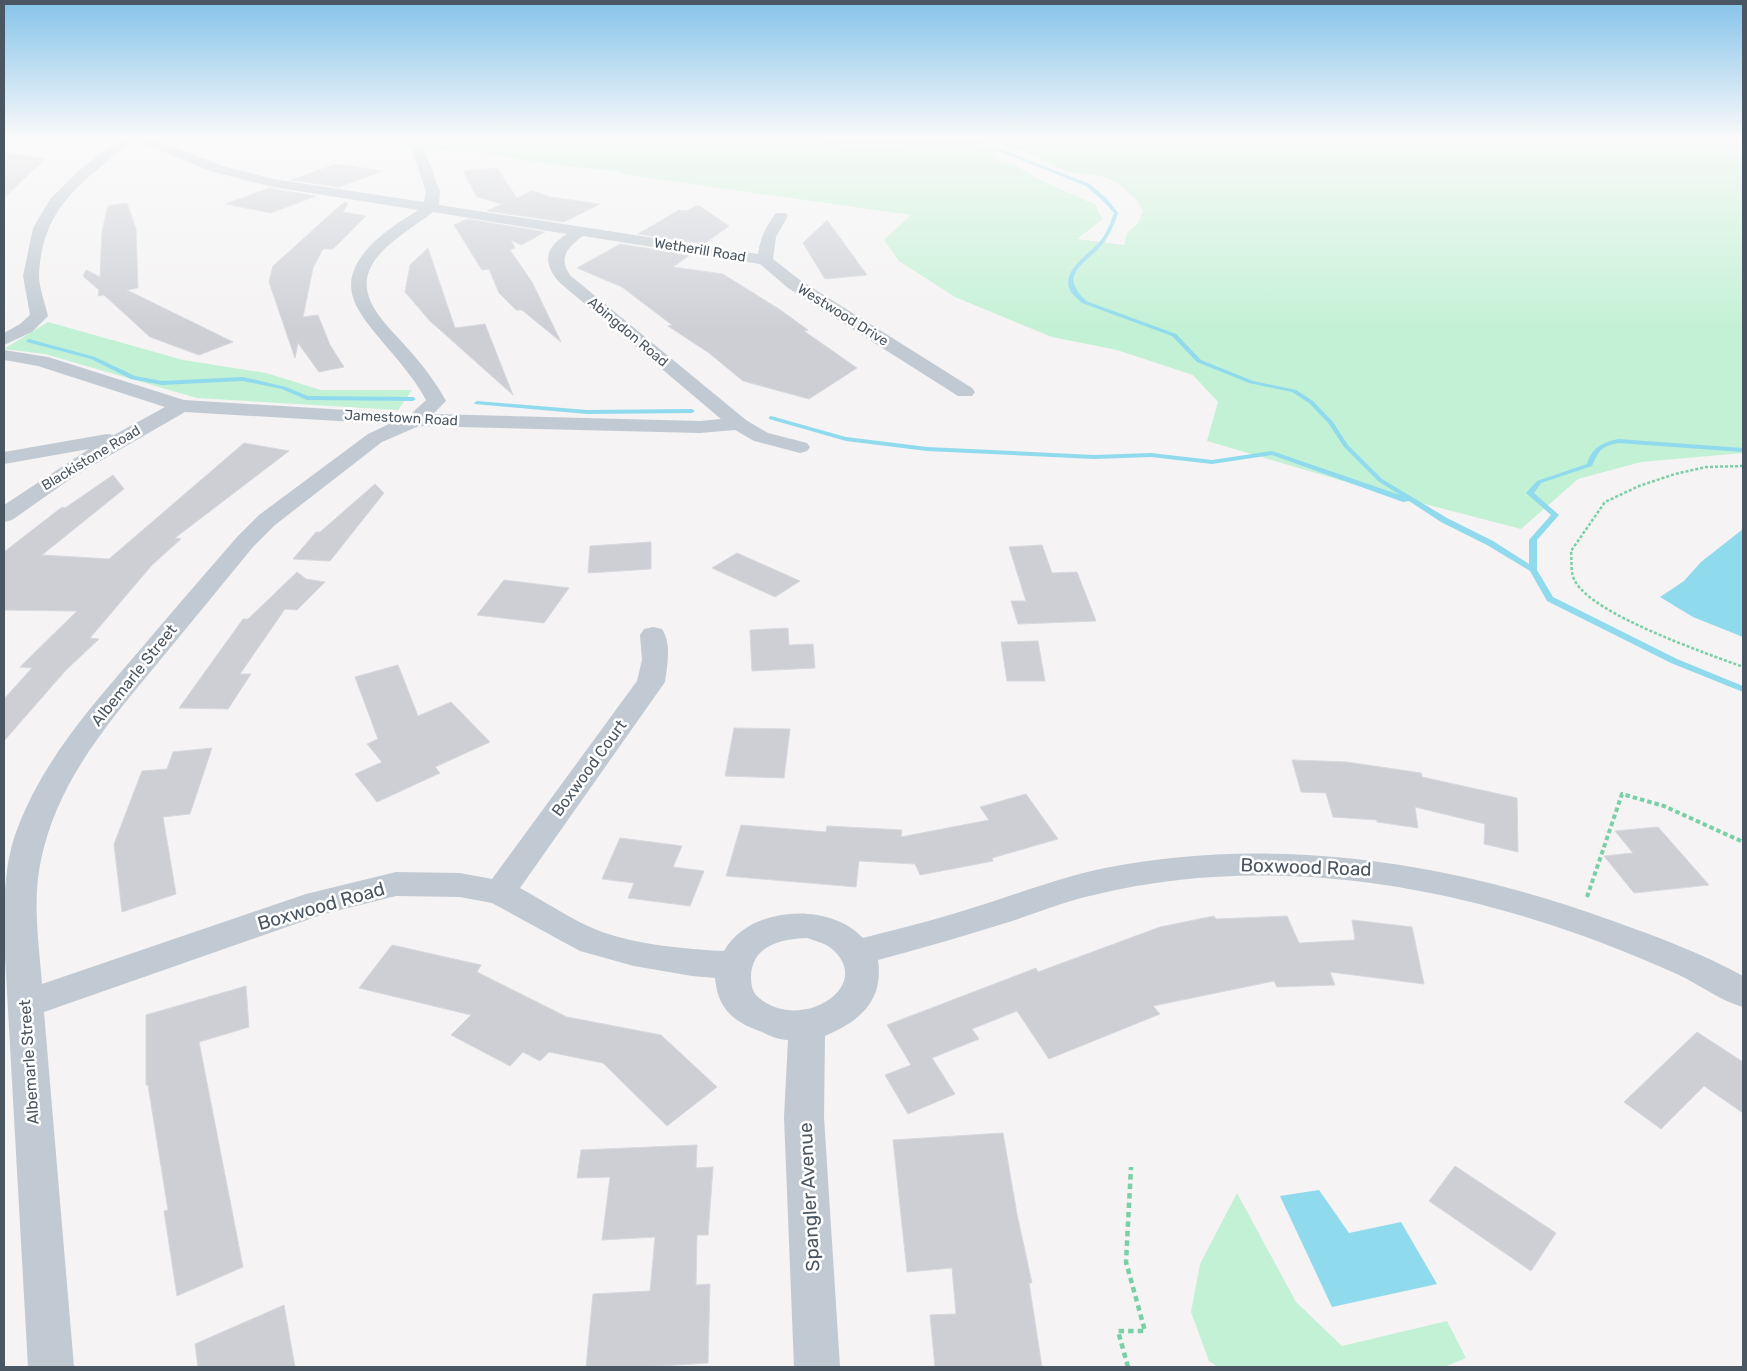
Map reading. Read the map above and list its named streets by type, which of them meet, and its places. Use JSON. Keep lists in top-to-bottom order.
{
  "streets": {
    "street": [
      "Wetherill Road",
      "Westwood Drive",
      "Abingdon Road",
      "Jamestown Road",
      "Blackistone Road",
      "Albemarle Street",
      "Boxwood Court",
      "Boxwood Road",
      "Spangler Avenue"
    ]
  },
  "crossings": [
    ["Wetherill Road", "Westwood Drive"],
    ["Wetherill Road", "Abingdon Road"],
    ["Wetherill Road", "Albemarle Street"],
    ["Abingdon Road", "Jamestown Road"],
    ["Jamestown Road", "Blackistone Road"],
    ["Jamestown Road", "Albemarle Street"],
    ["Albemarle Street", "Boxwood Road"],
    ["Boxwood Court", "Boxwood Road"],
    ["Boxwood Road", "Spangler Avenue"]
  ]
}
